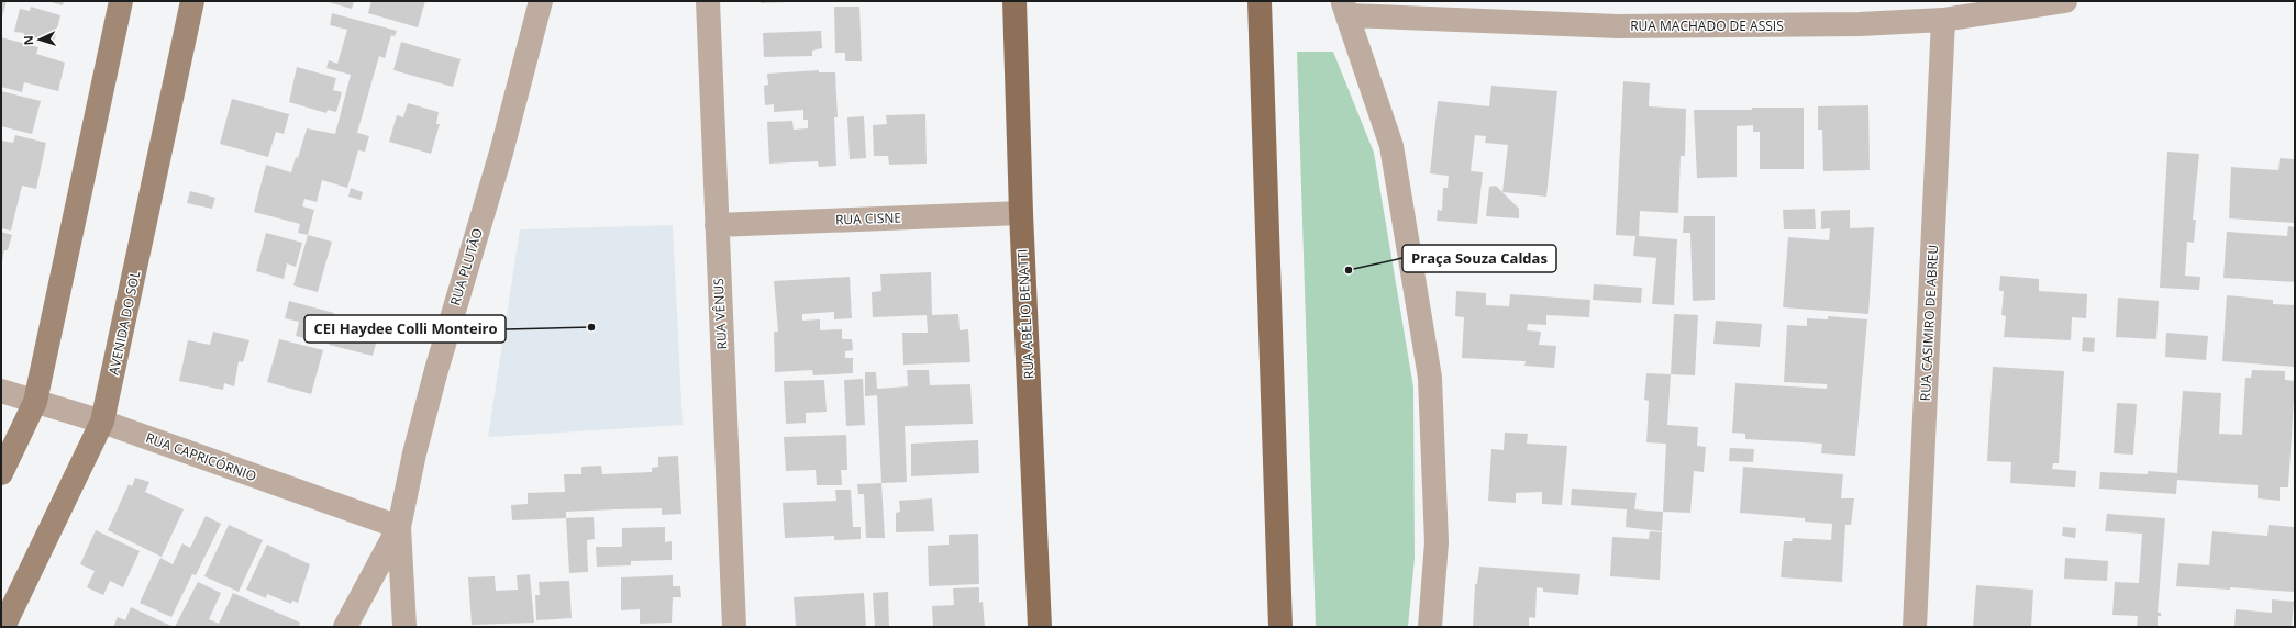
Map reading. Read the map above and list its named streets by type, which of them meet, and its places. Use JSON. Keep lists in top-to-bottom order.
{
  "streets": {
    "main road": ["RUA ABÉLIO BENATTI"],
    "street": [
      "RUA MACHADO DE ASSIS",
      "RUA CISNE",
      "RUA PLUTÃO",
      "RUA VÊNUS",
      "AVENIDA DO SOL",
      "RUA CASIMIRO DE ABREU",
      "RUA CAPRICÓRNIO"
    ]
  },
  "crossings": [
    ["RUA MACHADO DE ASSIS", "RUA CASIMIRO DE ABREU"],
    ["RUA CISNE", "RUA VÊNUS"],
    ["RUA CISNE", "RUA ABÉLIO BENATTI"],
    ["RUA PLUTÃO", "RUA CAPRICÓRNIO"],
    ["AVENIDA DO SOL", "RUA CAPRICÓRNIO"]
  ],
  "places": ["Praça Souza Caldas", "CEI Haydee Colli Monteiro"],
  "north": "left"
}
